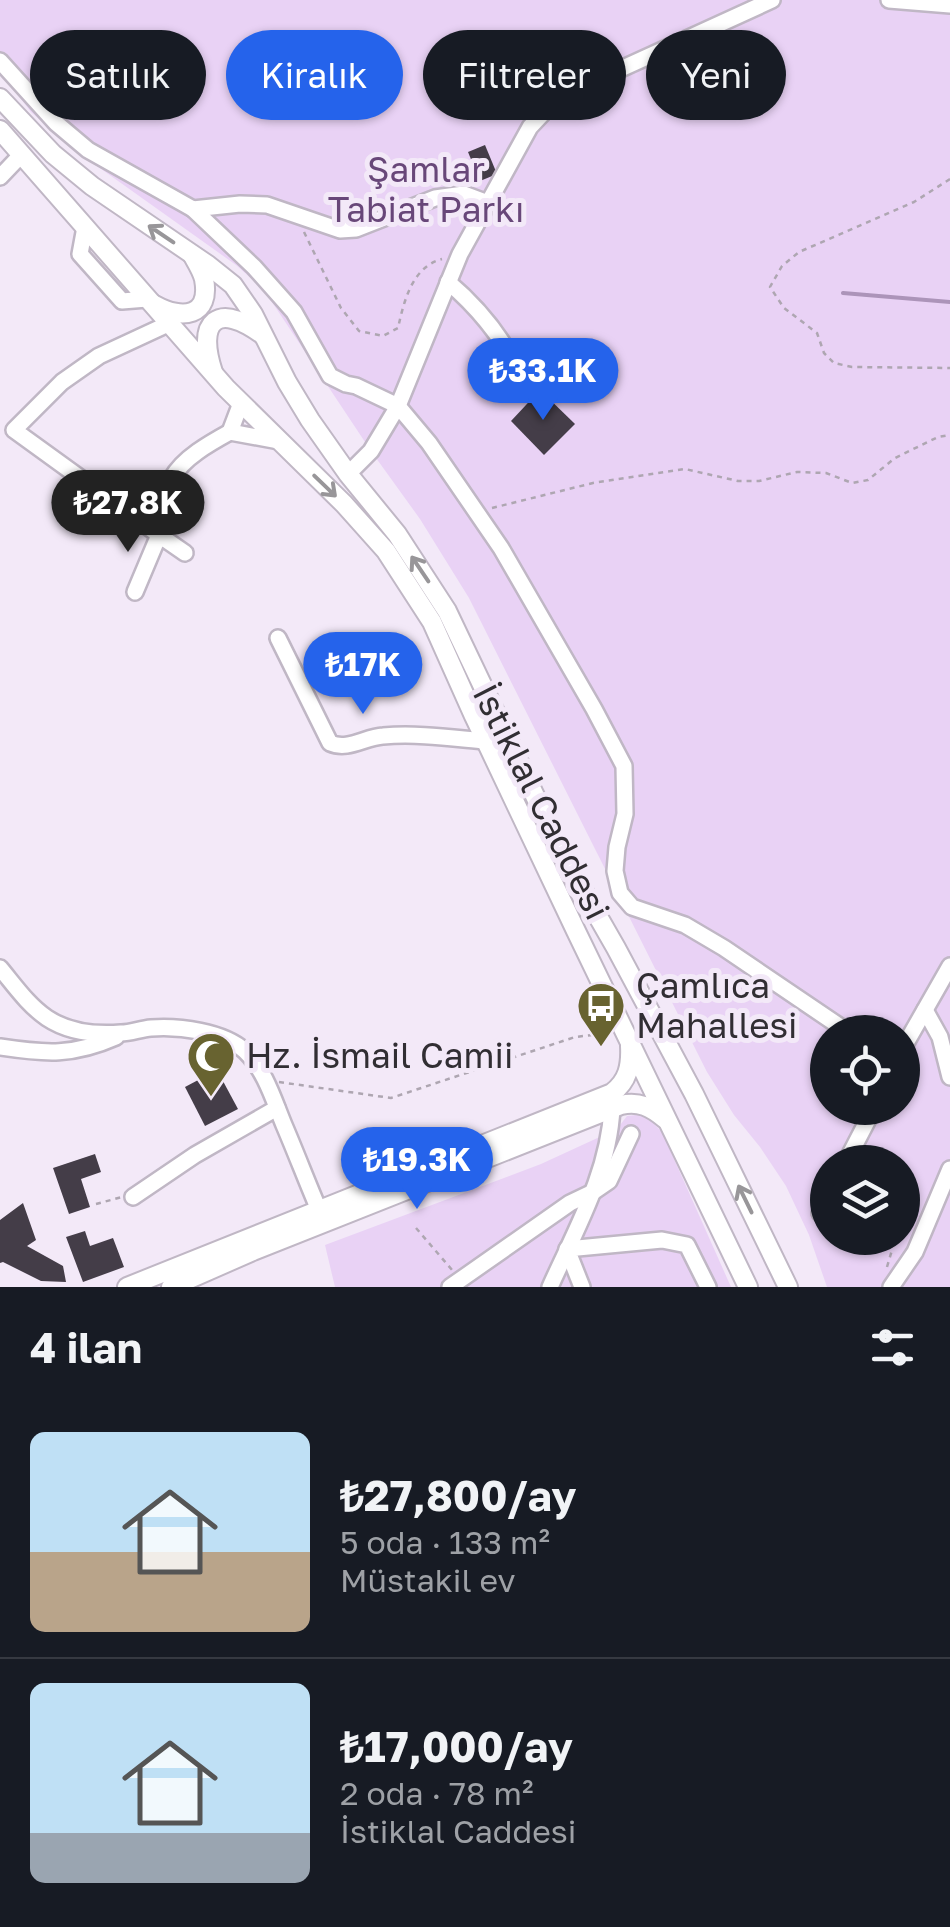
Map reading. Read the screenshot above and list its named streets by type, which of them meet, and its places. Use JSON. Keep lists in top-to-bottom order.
{
  "streets": {
    "main road": ["İstiklal Caddesi"]
  },
  "parks": ["Şamlar Tabiat Parkı"],
  "places": {
    "bus stop": ["Çamlıca Mahallesi"],
    "mosque": ["Hz. İsmail Camii"]
  },
  "page": {
    "chip": [
      "Satılık",
      "Kiralık",
      "Filtreler",
      "Yeni"
    ],
    "price": [
      "₺33.1K",
      "₺27.8K",
      "₺17K",
      "₺19.3K"
    ],
    "heading": "4 ilan",
    "list": [
      {
        "name": "₺27,800/ay",
        "note": "5 oda · 133 m² · Müstakil ev"
      },
      {
        "name": "₺17,000/ay",
        "note": "2 oda · 78 m² · İstiklal Caddesi"
      }
    ]
  }
}
